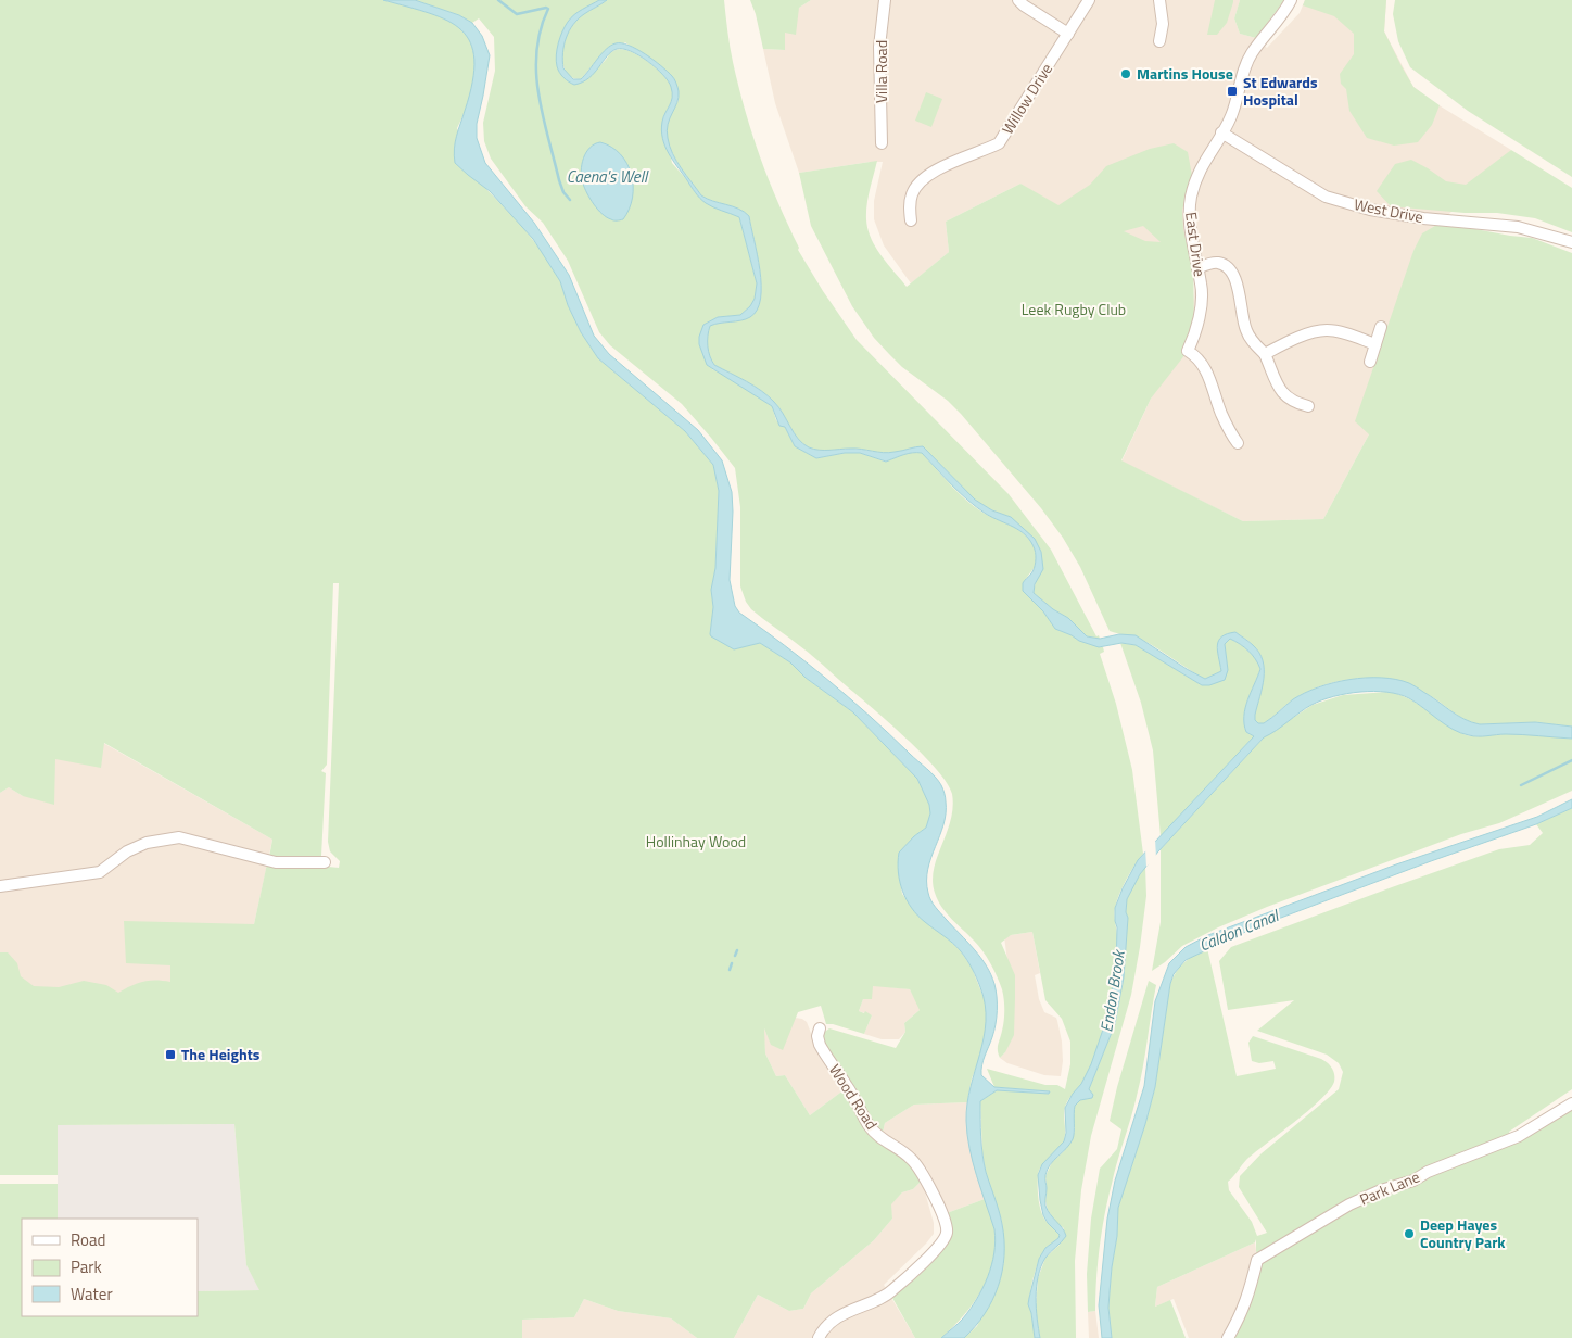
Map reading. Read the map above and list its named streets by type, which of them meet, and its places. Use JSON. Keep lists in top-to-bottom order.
{
  "streets": {
    "street": [
      "Villa Road",
      "Willow Drive",
      "West Drive",
      "East Drive",
      "Wood Road",
      "Park Lane"
    ]
  },
  "crossings": [
    ["West Drive", "East Drive"]
  ],
  "water": ["Caena's Well", "Caldon Canal", "Endon Brook"],
  "parks": ["Leek Rugby Club", "Hollinhay Wood"],
  "places": {
    "other": ["Martins House", "Deep Hayes Country Park"],
    "transit": ["St Edwards Hospital", "The Heights"]
  },
  "legend": ["Road", "Park", "Water"]
}
